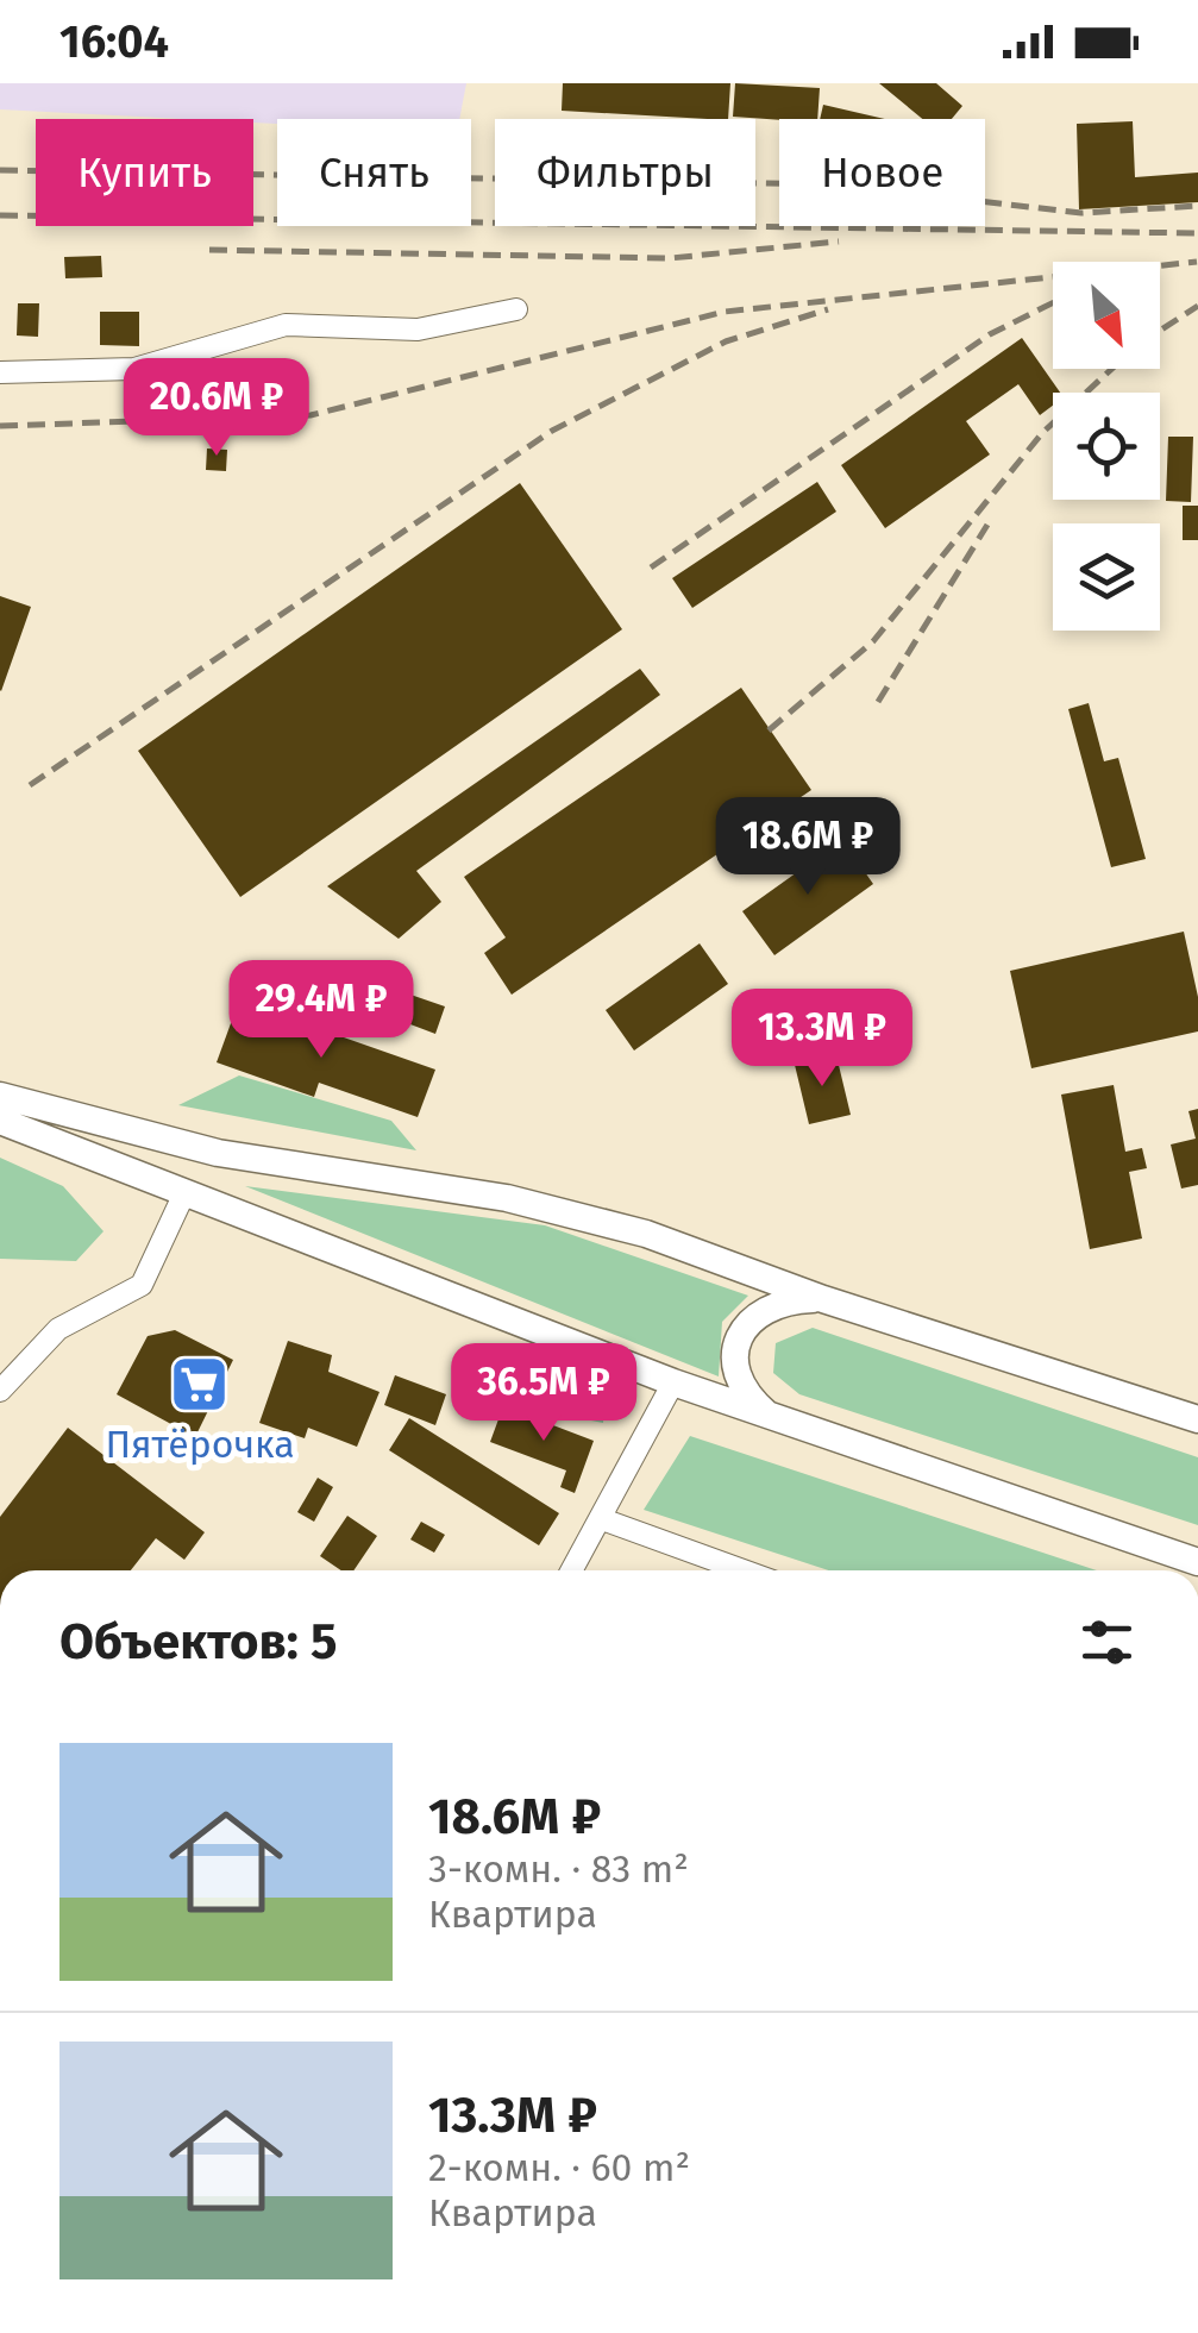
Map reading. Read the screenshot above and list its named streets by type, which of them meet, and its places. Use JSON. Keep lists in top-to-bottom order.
{
  "places": {
    "supermarket": ["Пятёрочка"]
  },
  "north": "bottom right",
  "page": {
    "status": "16:04",
    "chip": [
      "Купить",
      "Снять",
      "Фильтры",
      "Новое"
    ],
    "price": [
      "20.6M ₽",
      "18.6M ₽",
      "29.4M ₽",
      "13.3M ₽",
      "36.5M ₽"
    ],
    "heading": "Объектов: 5",
    "list": [
      {
        "name": "18.6M ₽",
        "note": "3-комн. · 83 m² · Квартира"
      },
      {
        "name": "13.3M ₽",
        "note": "2-комн. · 60 m² · Квартира"
      }
    ]
  }
}
